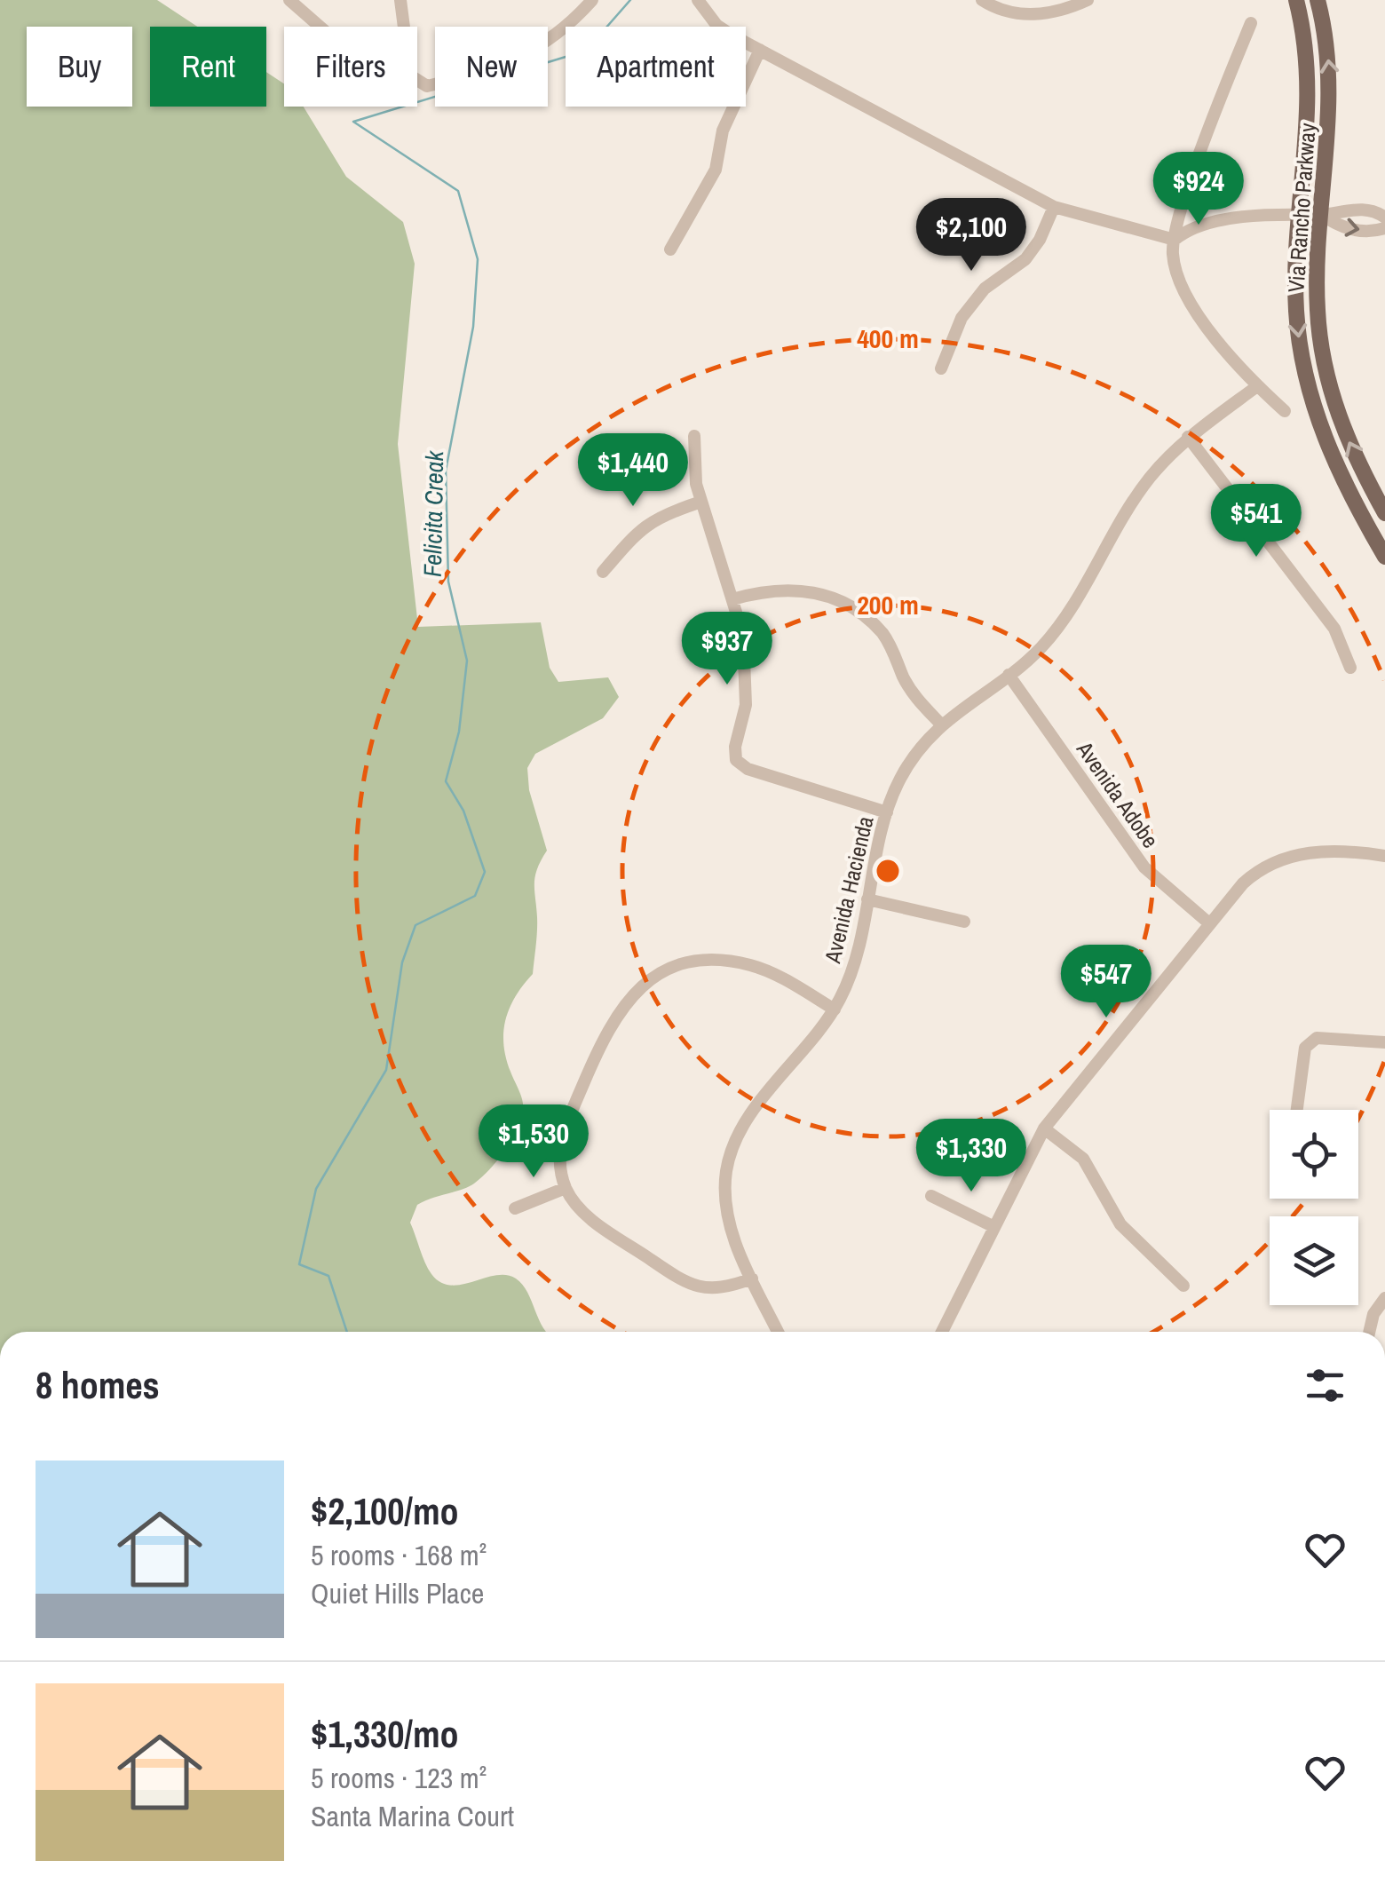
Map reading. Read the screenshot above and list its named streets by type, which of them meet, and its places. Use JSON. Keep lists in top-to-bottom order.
{
  "streets": {
    "main road": ["Via Rancho Parkway"],
    "street": ["Avenida Adobe", "Avenida Hacienda"]
  },
  "crossings": [
    ["Avenida Adobe", "Avenida Hacienda"]
  ],
  "water": ["Felicita Creak"],
  "page": {
    "chip": [
      "Buy",
      "Rent",
      "Filters",
      "New",
      "Apartment"
    ],
    "price": [
      "$924",
      "$2,100",
      "$1,440",
      "$541",
      "$937",
      "$547",
      "$1,530",
      "$1,330"
    ],
    "heading": "8 homes",
    "list": [
      {
        "name": "$2,100/mo",
        "note": "5 rooms · 168 m² · Quiet Hills Place"
      },
      {
        "name": "$1,330/mo",
        "note": "5 rooms · 123 m² · Santa Marina Court"
      }
    ]
  },
  "rings": ["400 m", "200 m"]
}
